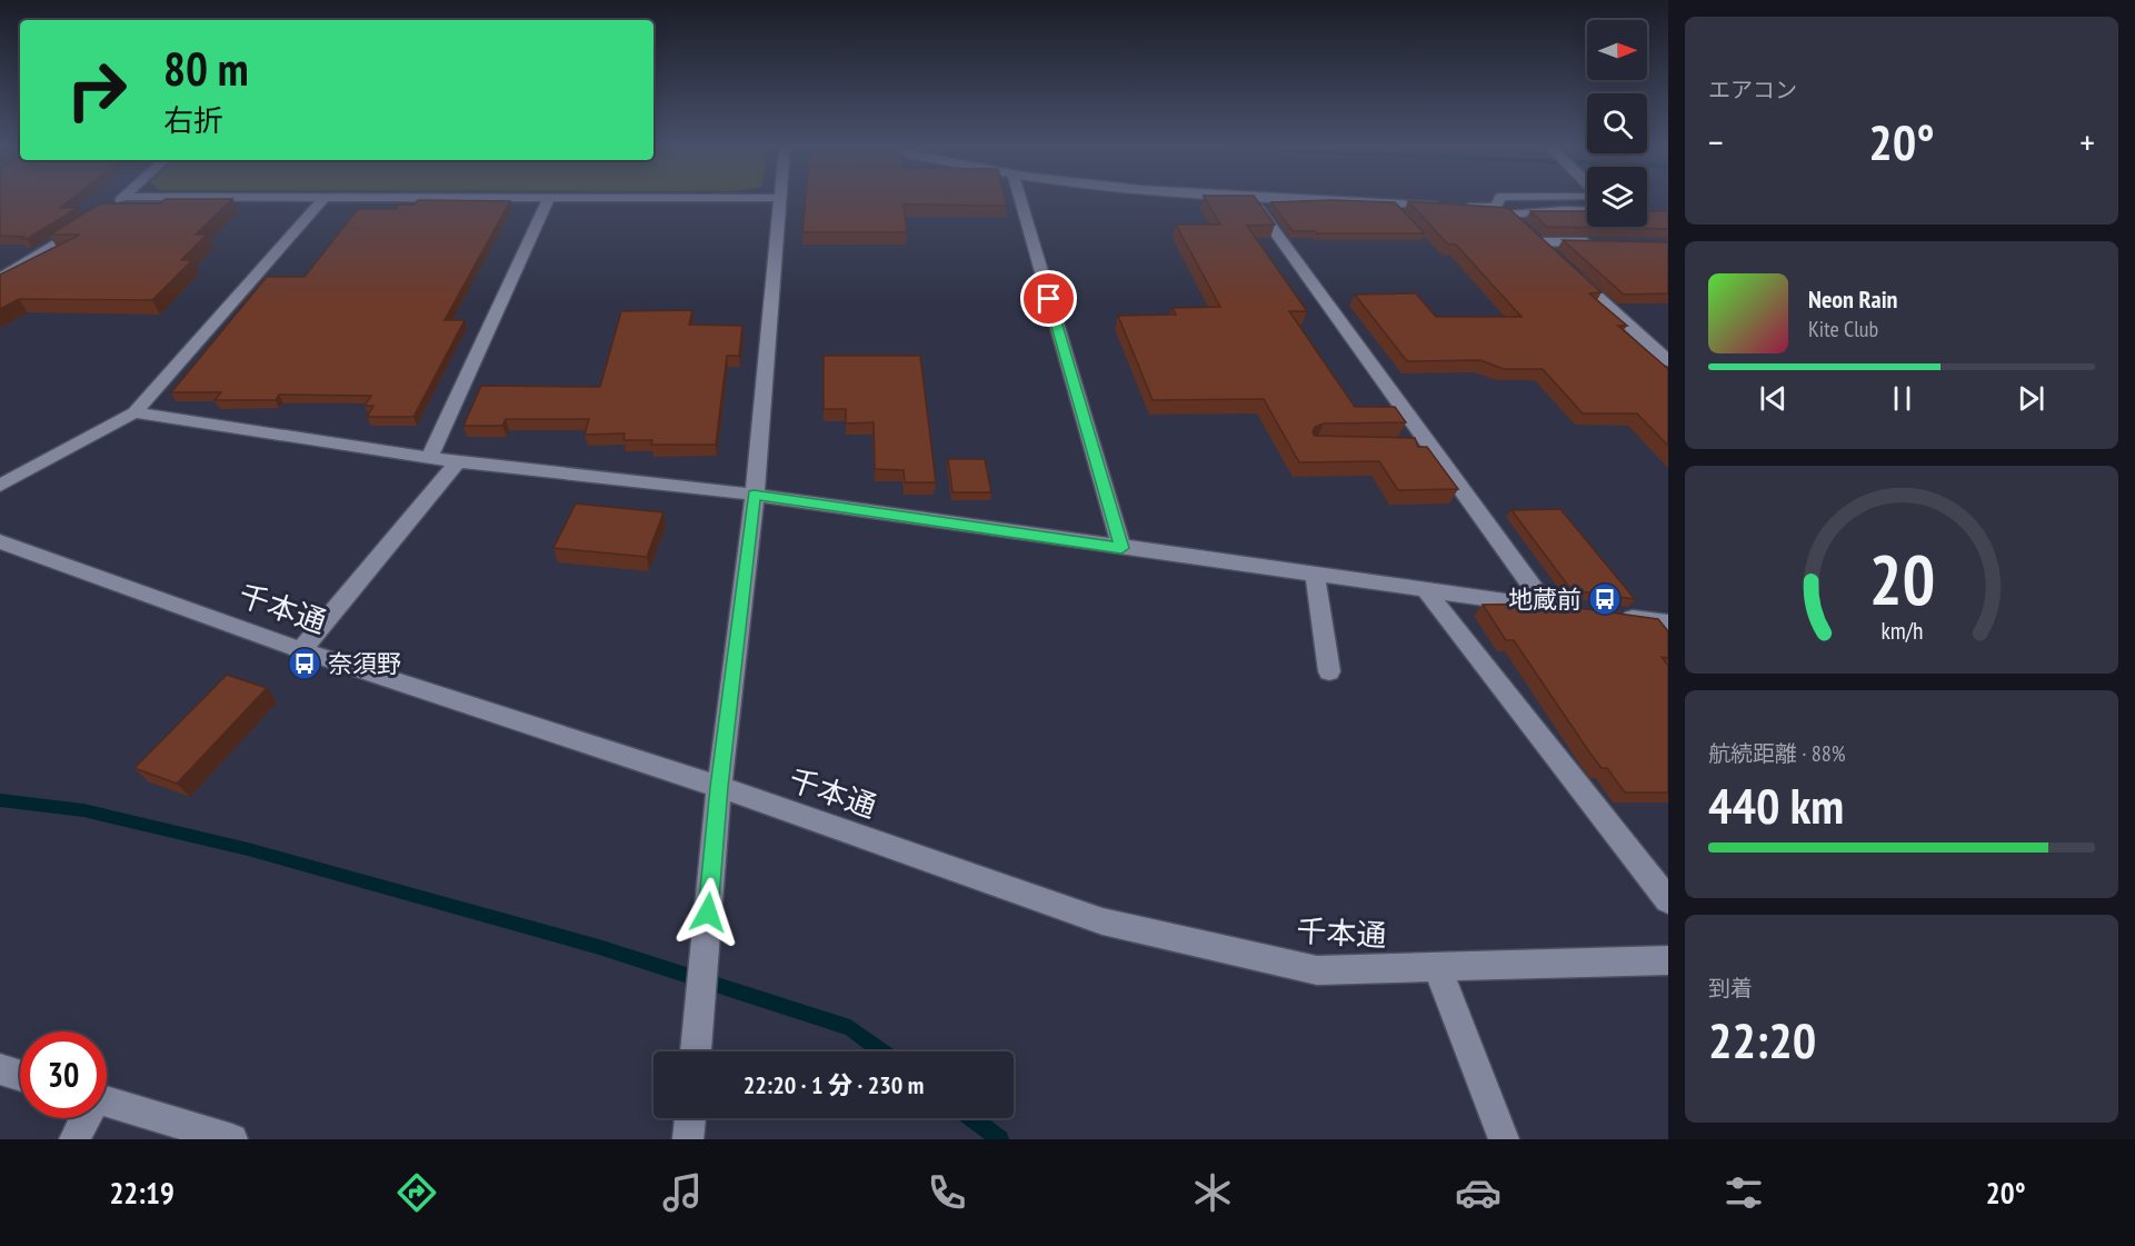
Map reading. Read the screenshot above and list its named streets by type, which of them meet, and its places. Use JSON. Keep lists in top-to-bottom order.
{
  "streets": {
    "street": ["千本通"]
  },
  "places": {
    "bus stop": ["地蔵前", "奈須野"]
  },
  "north": "right",
  "page": {
    "tile": [
      "エアコン",
      ["航続距離 · 88%", "440 km"],
      ["到着", "22:20"]
    ],
    "turn": ["80 m", "右折"],
    "heat": ["−", "20°", "+"],
    "song": ["Neon Rain", "Kite Club"],
    "limit": "30",
    "trip": "22:20 · 1 分 · 230 m",
    "tabs": ["22:19", "20°"],
    "gauge": ["20", "km/h"]
  }
}
